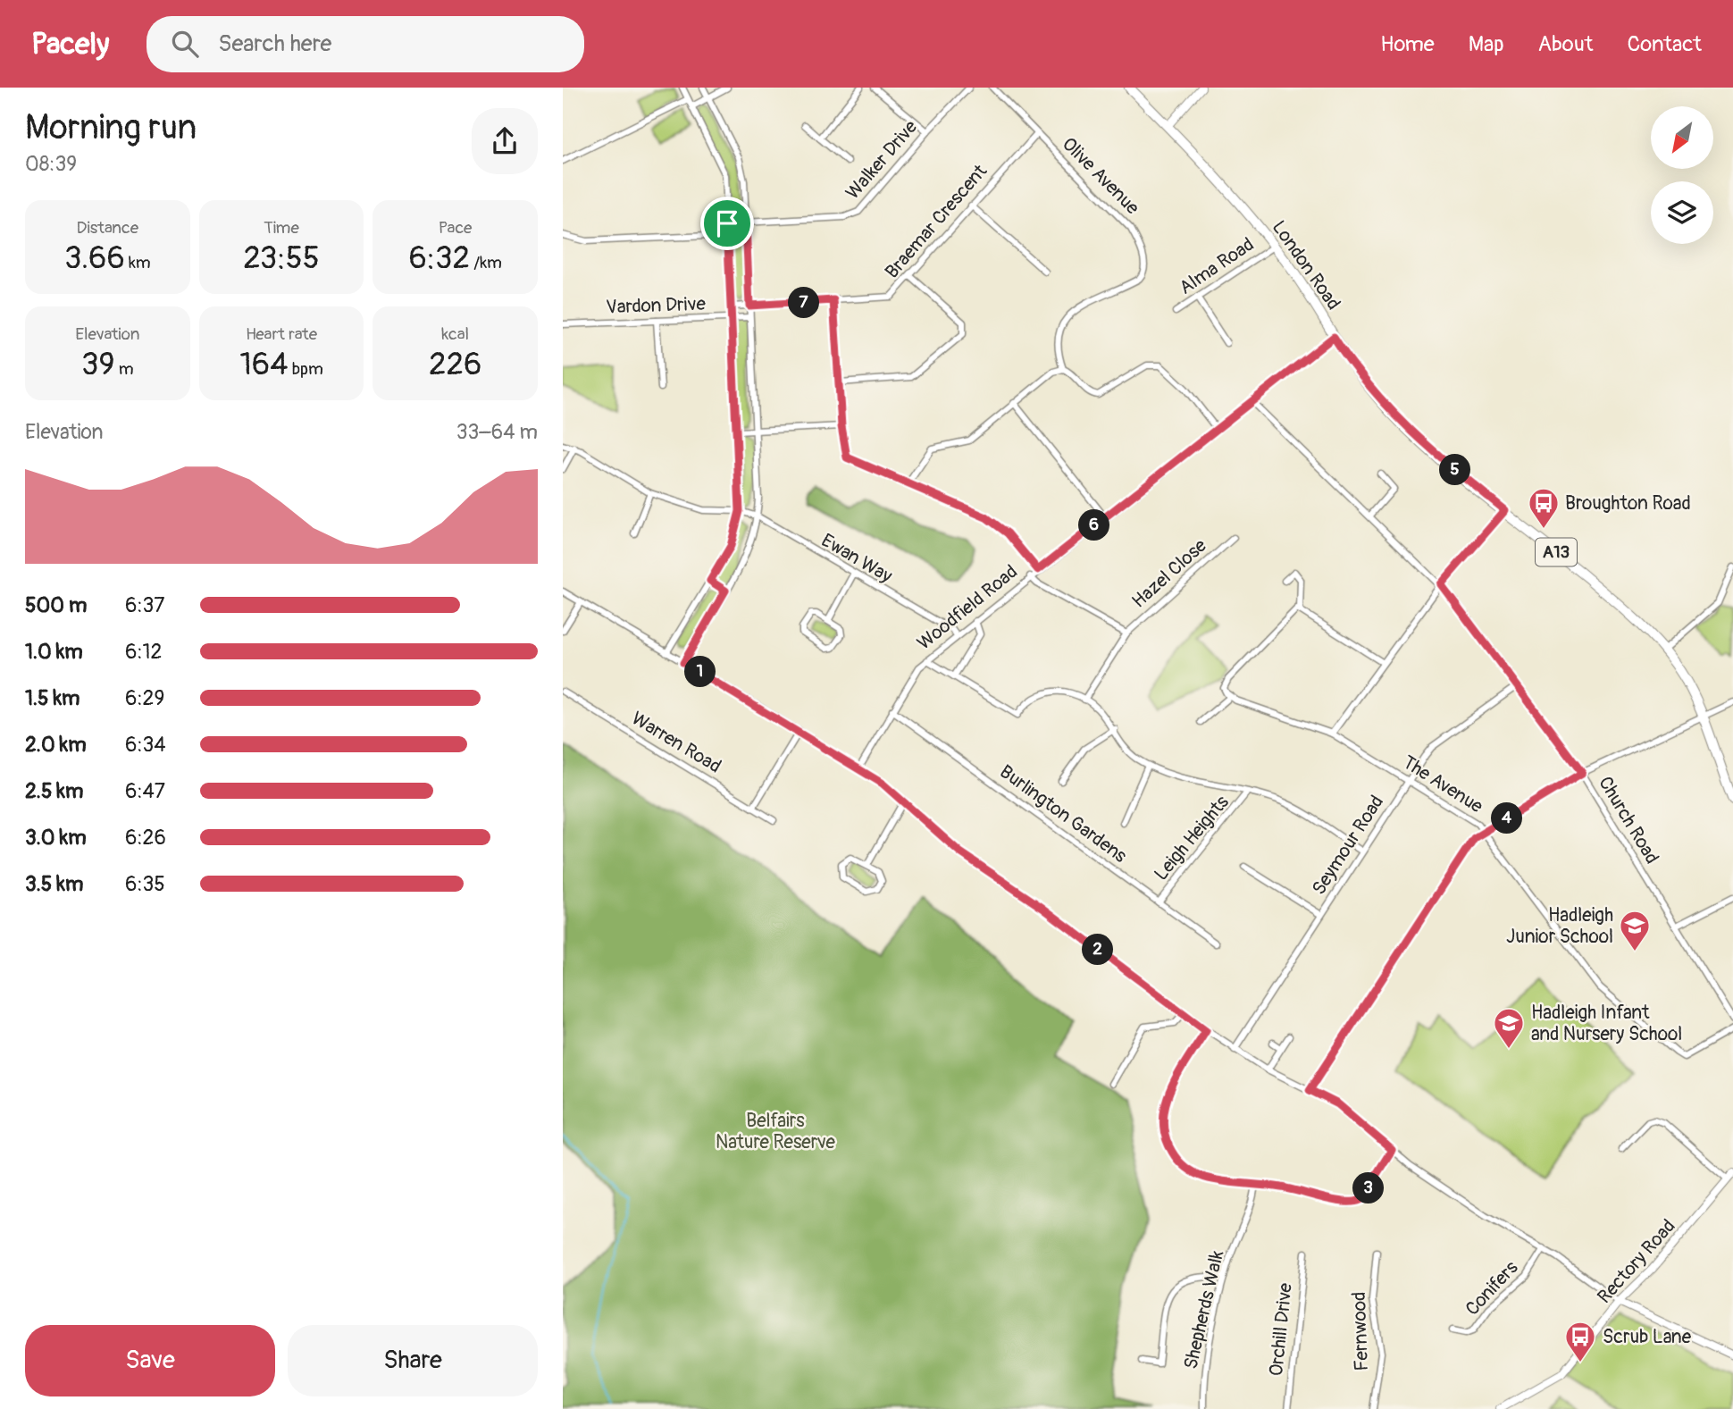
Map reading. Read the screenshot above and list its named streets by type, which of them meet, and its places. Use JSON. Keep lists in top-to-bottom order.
{
  "streets": {
    "main road": ["London Road", "A13"],
    "street": [
      "Walker Drive",
      "Olive Avenue",
      "Braemar Crescent",
      "Alma Road",
      "Vardon Drive",
      "Ewan Way",
      "Hazel Close",
      "Woodfield Road",
      "Warren Road",
      "The Avenue",
      "Burlington Gardens",
      "Church Road",
      "Leigh Heights",
      "Seymour Road",
      "Rectory Road",
      "Conifers",
      "Shepherds Walk",
      "Orchill Drive",
      "Fernwood"
    ]
  },
  "crossings": [
    ["Olive Avenue", "Braemar Crescent"],
    ["London Road", "Alma Road"],
    ["London Road", "Woodfield Road"],
    ["Ewan Way", "Woodfield Road"],
    ["Woodfield Road", "Burlington Gardens"],
    ["Woodfield Road", "Church Road"],
    ["The Avenue", "Seymour Road"],
    ["Burlington Gardens", "Leigh Heights"],
    ["Church Road", "Seymour Road"]
  ],
  "parks": ["Belfairs Nature Reserve"],
  "places": {
    "bus stop": ["Broughton Road", "Scrub Lane"],
    "school or university": ["Hadleigh Junior School", "Hadleigh Infant and Nursery School"]
  },
  "north": "bottom left",
  "page": {
    "header": "Pacely",
    "search": "Search here",
    "nav": [
      "Home",
      "Map",
      "About",
      "Contact"
    ],
    "heading": ["Morning run", "08:39"],
    "stats": [
      ["Distance", "3.66 km"],
      ["Time", "23:55"],
      ["Pace", "6:32 /km"],
      ["Elevation", "39 m"],
      ["Heart rate", "164 bpm"],
      ["kcal", "226"]
    ],
    "pins": [
      "7",
      "5",
      "6",
      "1",
      "4",
      "2",
      "3"
    ],
    "chart": ["Elevation", "33–64 m"],
    "list": [
      {
        "name": "500 m",
        "note": "6:37"
      },
      {
        "name": "1.0 km",
        "note": "6:12"
      },
      {
        "name": "1.5 km",
        "note": "6:29"
      },
      {
        "name": "2.0 km",
        "note": "6:34"
      },
      {
        "name": "2.5 km",
        "note": "6:47"
      },
      {
        "name": "3.0 km",
        "note": "6:26"
      },
      {
        "name": "3.5 km",
        "note": "6:35"
      }
    ],
    "buttons": ["Save", "Share"]
  }
}
